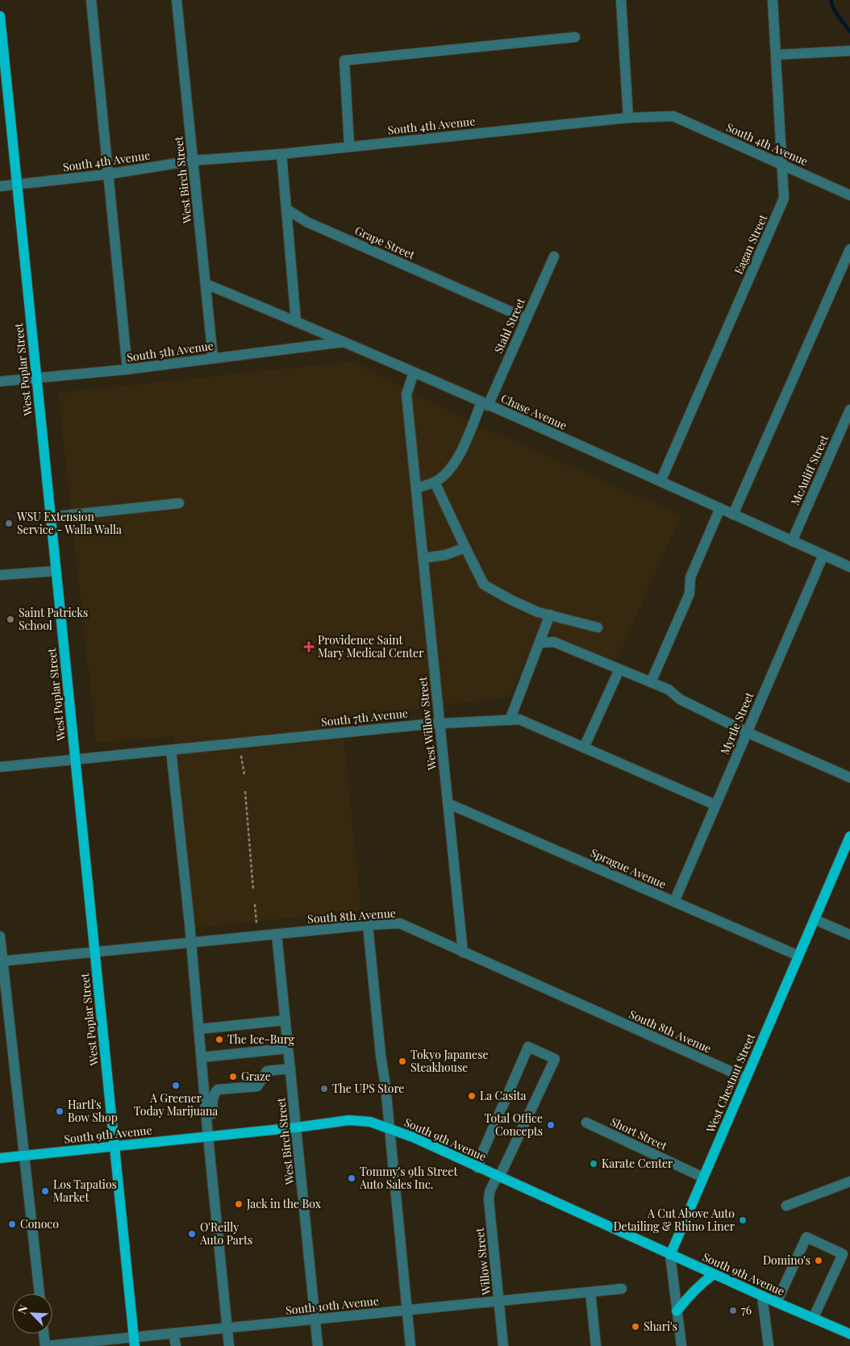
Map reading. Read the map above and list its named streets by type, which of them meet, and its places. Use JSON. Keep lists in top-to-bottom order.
{
  "streets": {
    "main road": ["West Poplar Street", "West Chestnut Street", "South 9th Avenue"],
    "street": [
      "South 4th Avenue",
      "West Birch Street",
      "Grape Street",
      "Eagan Street",
      "Stahl Street",
      "South 5th Avenue",
      "Chase Avenue",
      "McAuliff Street",
      "South 7th Avenue",
      "West Willow Street",
      "Myrtle Street",
      "Sprague Avenue",
      "South 8th Avenue",
      "Short Street",
      "Willow Street",
      "South 10th Avenue"
    ]
  },
  "crossings": [
    ["South 4th Avenue", "West Birch Street"],
    ["South 4th Avenue", "Eagan Street"],
    ["South 4th Avenue", "West Poplar Street"],
    ["West Birch Street", "South 5th Avenue"],
    ["West Birch Street", "Chase Avenue"],
    ["West Birch Street", "South 8th Avenue"],
    ["West Birch Street", "South 9th Avenue"],
    ["West Birch Street", "South 10th Avenue"],
    ["Grape Street", "Stahl Street"],
    ["Eagan Street", "Chase Avenue"],
    ["Stahl Street", "Chase Avenue"],
    ["South 5th Avenue", "West Poplar Street"],
    ["South 5th Avenue", "Chase Avenue"],
    ["West Poplar Street", "South 7th Avenue"],
    ["West Poplar Street", "South 8th Avenue"],
    ["West Poplar Street", "South 9th Avenue"],
    ["West Poplar Street", "South 10th Avenue"],
    ["Chase Avenue", "McAuliff Street"],
    ["Chase Avenue", "West Willow Street"],
    ["Chase Avenue", "Myrtle Street"],
    ["South 7th Avenue", "West Willow Street"],
    ["South 7th Avenue", "Myrtle Street"],
    ["West Willow Street", "Sprague Avenue"],
    ["West Willow Street", "South 8th Avenue"],
    ["Myrtle Street", "Sprague Avenue"],
    ["Sprague Avenue", "West Chestnut Street"],
    ["South 8th Avenue", "West Chestnut Street"],
    ["West Chestnut Street", "Short Street"],
    ["West Chestnut Street", "South 9th Avenue"],
    ["South 9th Avenue", "Willow Street"],
    ["Willow Street", "South 10th Avenue"]
  ],
  "places": {
    "other": [
      "WSU Extension Service - Walla Walla",
      "Saint Patricks School",
      "The Ice-Burg",
      "Tokyo Japanese Steakhouse",
      "Graze",
      "A Greener Today Marijuana",
      "The UPS Store",
      "La Casita",
      "Hartl's Bow Shop",
      "Total Office Concepts",
      "Karate Center",
      "Tommy's 9th Street Auto Sales Inc.",
      "Los Tapatios Market",
      "Jack in the Box",
      "A Cut Above Auto Detailing & Rhino Liner",
      "Conoco",
      "O'Reilly Auto Parts",
      "Domino's",
      "76",
      "Shari's"
    ],
    "health": ["Providence Saint Mary Medical Center"]
  },
  "north": "top left"
}
